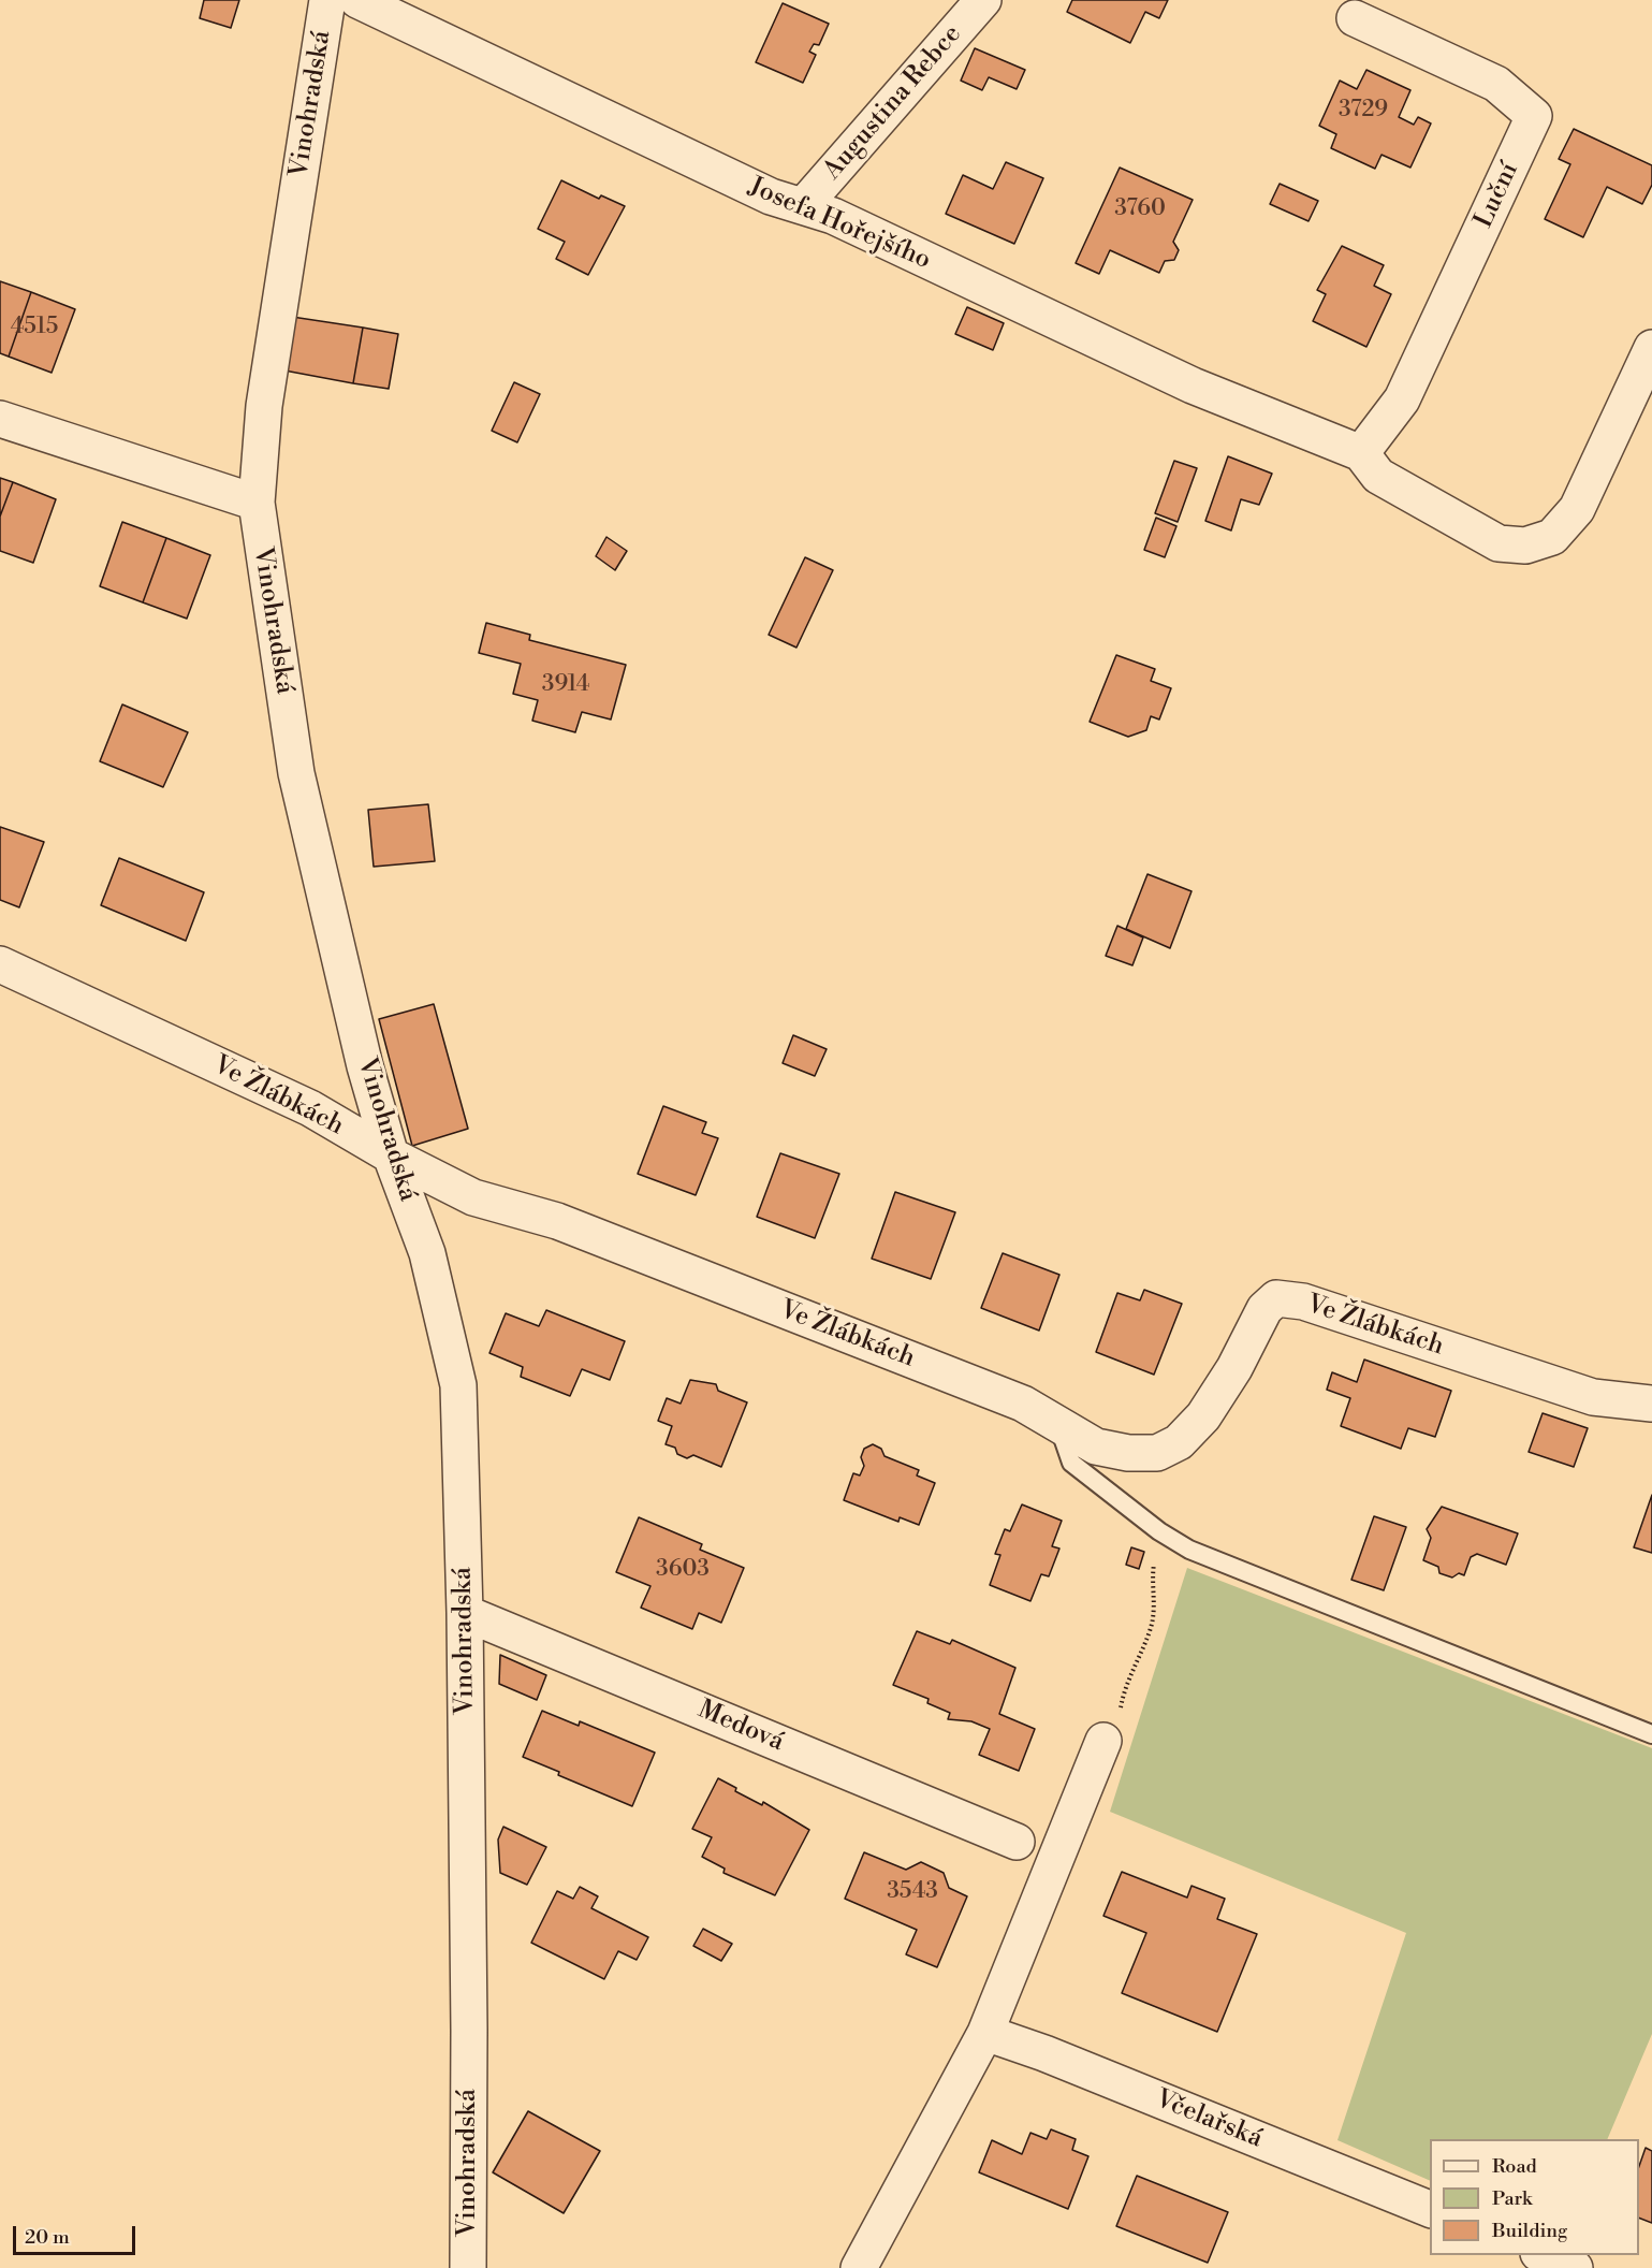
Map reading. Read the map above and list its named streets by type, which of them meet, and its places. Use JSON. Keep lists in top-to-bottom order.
{
  "streets": {
    "street": [
      "Augustina Rebce",
      "Vinohradská",
      "Luční",
      "Josefa Hořejšího",
      "Ve Žlábkách",
      "Medová",
      "Včelařská"
    ]
  },
  "crossings": [
    ["Augustina Rebce", "Josefa Hořejšího"],
    ["Vinohradská", "Ve Žlábkách"],
    ["Vinohradská", "Medová"],
    ["Luční", "Josefa Hořejšího"]
  ],
  "house_numbers": [
    "3729",
    "3760",
    "4515",
    "3914",
    "3603",
    "3543"
  ],
  "legend": ["Road", "Park", "Building"],
  "scale_bar": "20 m"
}
